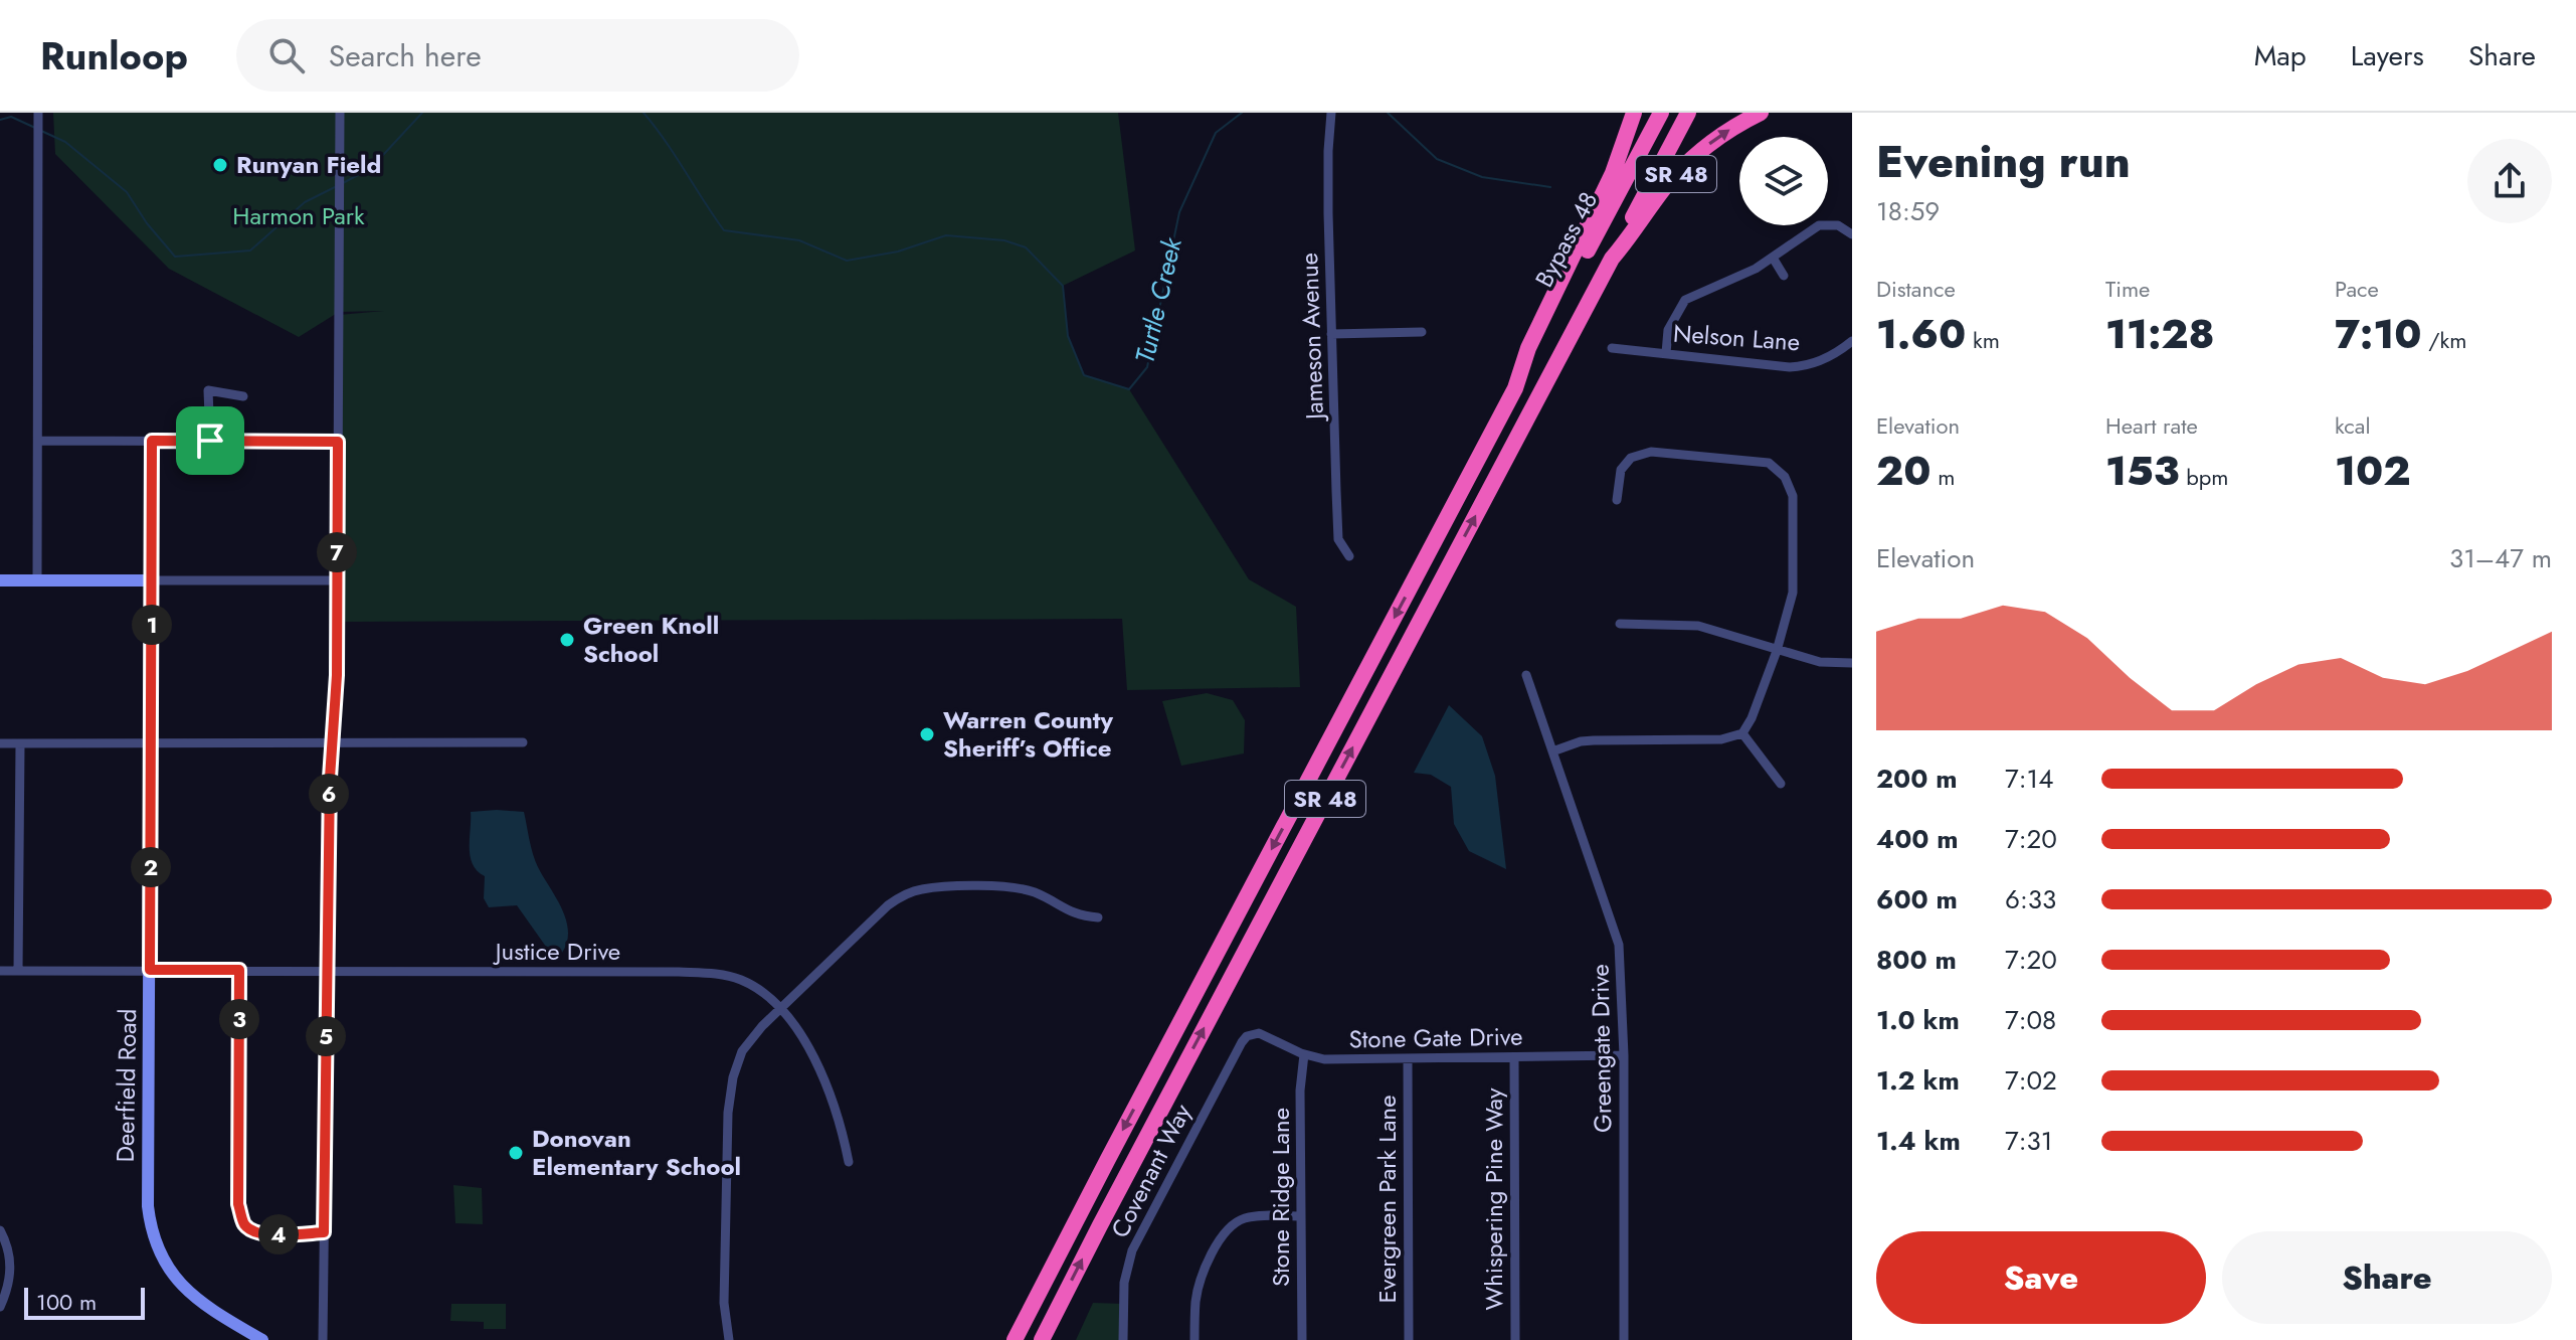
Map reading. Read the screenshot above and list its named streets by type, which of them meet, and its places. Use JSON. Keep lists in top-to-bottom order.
{
  "streets": {
    "highway": ["SR 48", "Bypass 48"],
    "street": [
      "Jameson Avenue",
      "Nelson Lane",
      "Justice Drive",
      "Stone Gate Drive",
      "Greengate Drive",
      "Deerfield Road",
      "Covenant Way",
      "Stone Ridge Lane",
      "Evergreen Park Lane",
      "Whispering Pine Way"
    ]
  },
  "crossings": [
    ["SR 48", "Bypass 48"],
    ["Justice Drive", "Deerfield Road"],
    ["Stone Gate Drive", "Greengate Drive"],
    ["Stone Gate Drive", "Covenant Way"],
    ["Stone Gate Drive", "Stone Ridge Lane"],
    ["Stone Gate Drive", "Evergreen Park Lane"],
    ["Stone Gate Drive", "Whispering Pine Way"]
  ],
  "water": ["Turtle Creek"],
  "parks": ["Harmon Park"],
  "places": [
    "Runyan Field",
    "Green Knoll School",
    "Warren County Sheriff’s Office",
    "Donovan Elementary School"
  ],
  "scale_bar": "100 m",
  "page": {
    "header": "Runloop",
    "search": "Search here",
    "nav": ["Map", "Layers", "Share"],
    "heading": ["Evening run", "18:59"],
    "stats": [
      ["Distance", "1.60 km"],
      ["Time", "11:28"],
      ["Pace", "7:10 /km"],
      ["Elevation", "20 m"],
      ["Heart rate", "153 bpm"],
      ["kcal", "102"]
    ],
    "chart": ["Elevation", "31–47 m"],
    "pins": [
      "7",
      "1",
      "6",
      "2",
      "3",
      "5",
      "4"
    ],
    "list": [
      {
        "name": "200 m",
        "note": "7:14"
      },
      {
        "name": "400 m",
        "note": "7:20"
      },
      {
        "name": "600 m",
        "note": "6:33"
      },
      {
        "name": "800 m",
        "note": "7:20"
      },
      {
        "name": "1.0 km",
        "note": "7:08"
      },
      {
        "name": "1.2 km",
        "note": "7:02"
      },
      {
        "name": "1.4 km",
        "note": "7:31"
      }
    ],
    "buttons": ["Save", "Share"],
    "scale": "100 m"
  }
}
